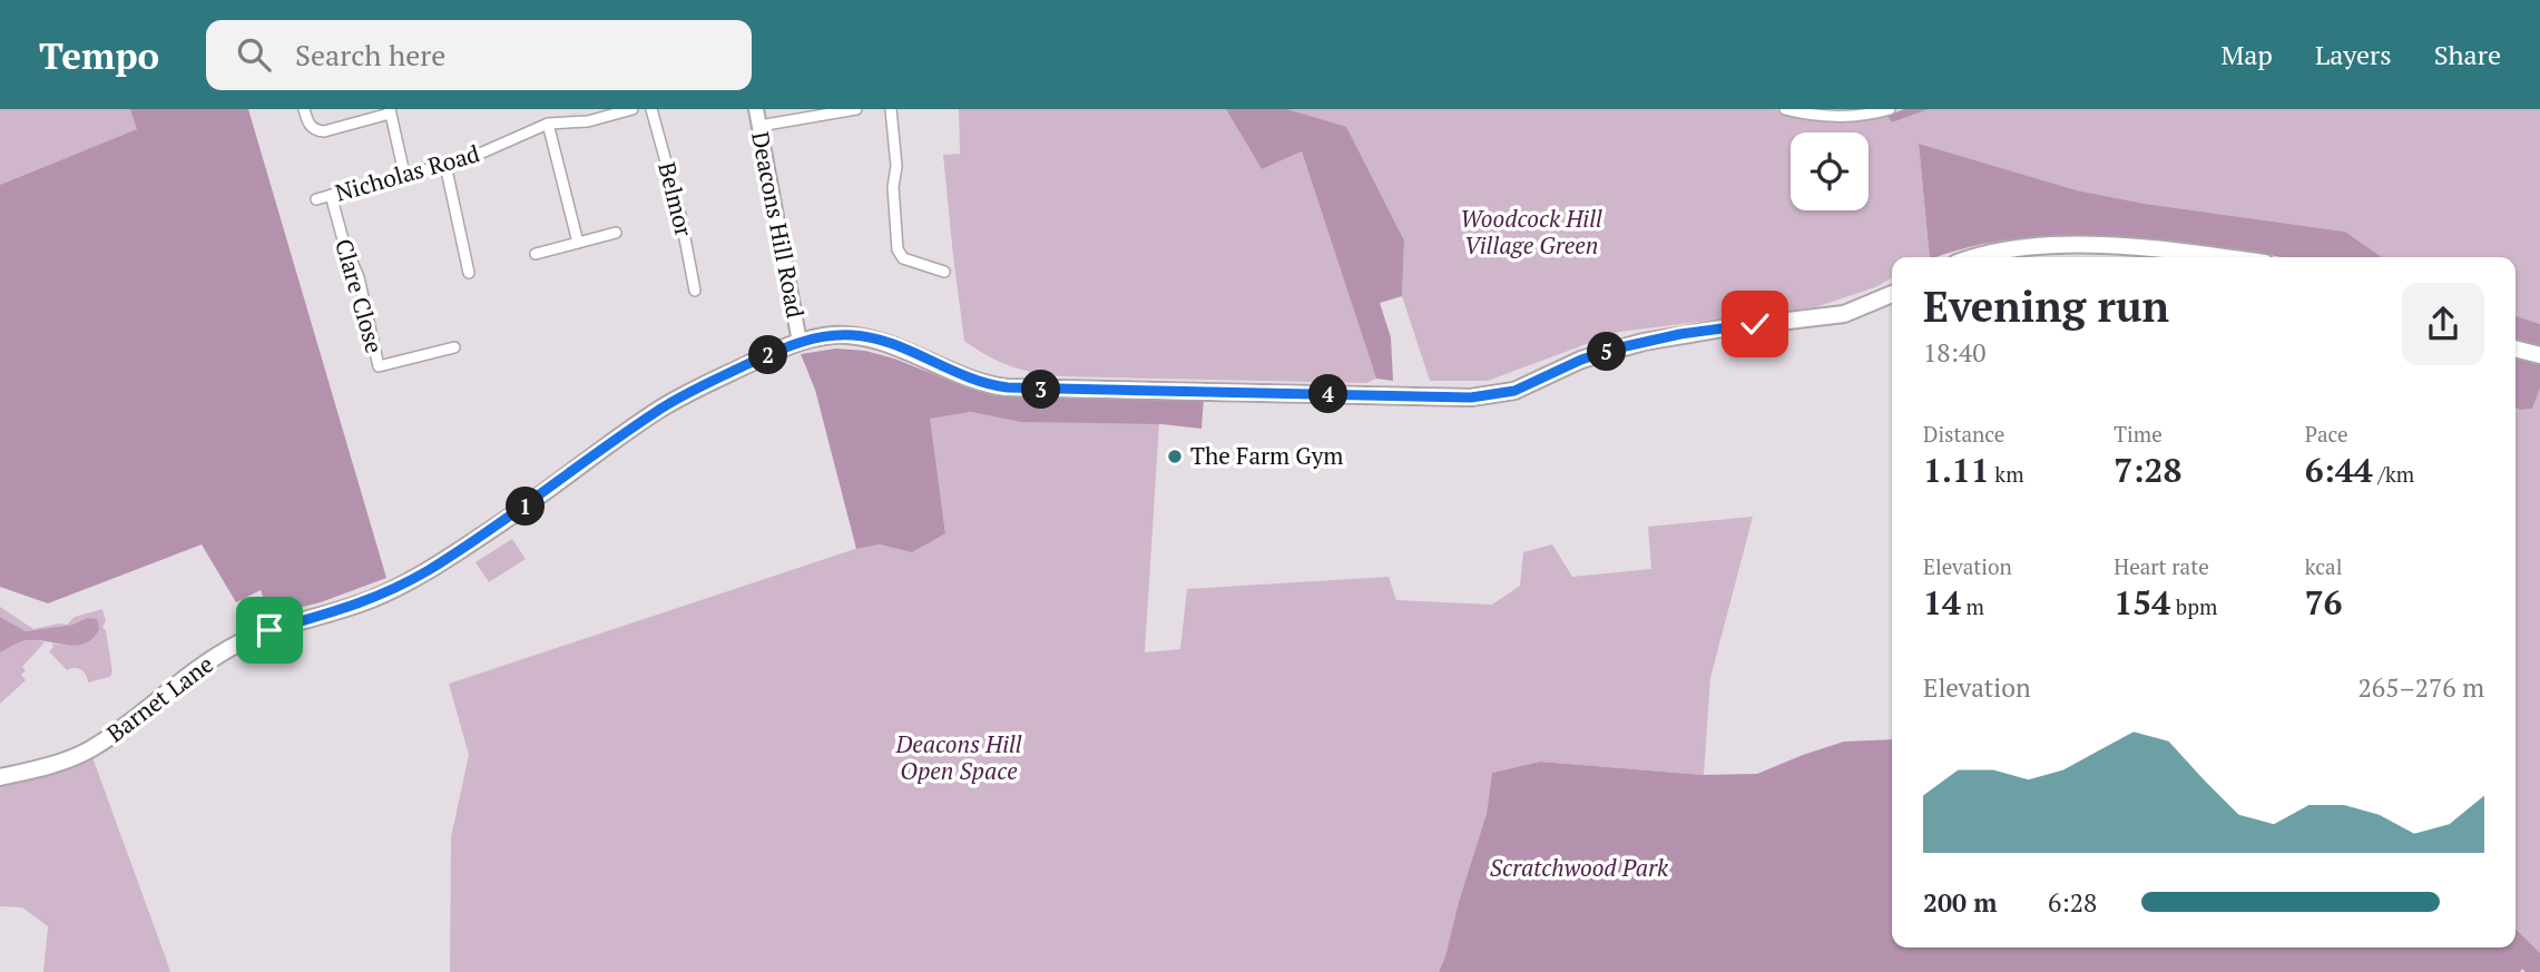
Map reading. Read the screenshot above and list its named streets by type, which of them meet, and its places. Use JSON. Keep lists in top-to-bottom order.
{
  "streets": {
    "main road": ["Barnet Lane"],
    "street": [
      "Nicholas Road",
      "Belmor",
      "Deacons Hill Road",
      "Clare Close"
    ]
  },
  "crossings": [
    ["Nicholas Road", "Clare Close"],
    ["Deacons Hill Road", "Barnet Lane"]
  ],
  "parks": ["Woodcock Hill Village Green", "Deacons Hill Open Space", "Scratchwood Park"],
  "places": ["The Farm Gym"],
  "page": {
    "header": "Tempo",
    "search": "Search here",
    "nav": ["Map", "Layers", "Share"],
    "heading": ["Evening run", "18:40"],
    "pins": [
      "5",
      "2",
      "3",
      "4",
      "1"
    ],
    "stats": [
      ["Distance", "1.11 km"],
      ["Time", "7:28"],
      ["Pace", "6:44 /km"],
      ["Elevation", "14 m"],
      ["Heart rate", "154 bpm"],
      ["kcal", "76"]
    ],
    "chart": ["Elevation", "265–276 m"],
    "list": [
      {
        "name": "200 m",
        "note": "6:28"
      }
    ]
  }
}
